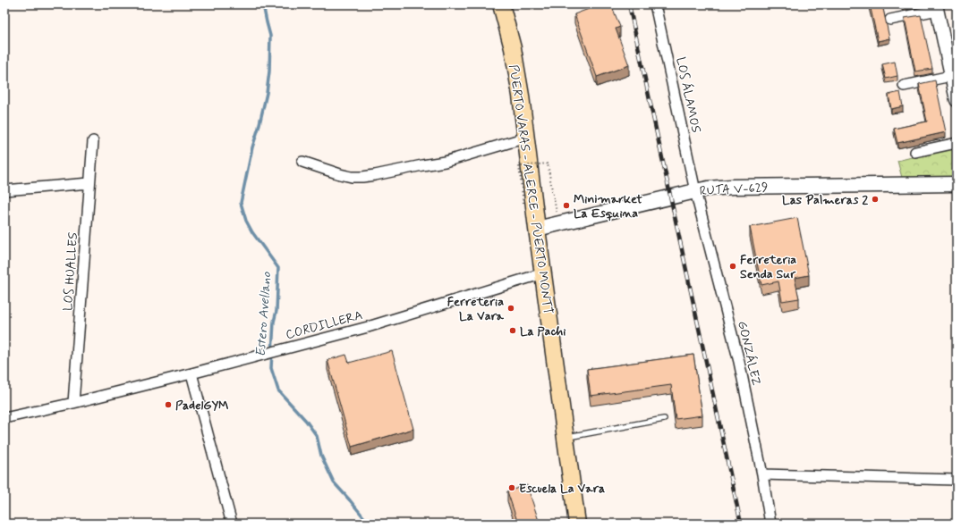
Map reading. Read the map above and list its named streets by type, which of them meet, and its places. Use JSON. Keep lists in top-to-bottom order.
{
  "streets": {
    "main road": ["RUTA V-629", "PUERTO VARAS - ALERCE - PUERTO MONTT"],
    "street": [
      "LOS ÁLAMOS",
      "LOS HUALLES",
      "CORDILLERA",
      "GONZÁLEZ"
    ]
  },
  "crossings": [
    ["LOS ÁLAMOS", "RUTA V-629"],
    ["LOS ÁLAMOS", "GONZÁLEZ"],
    ["RUTA V-629", "PUERTO VARAS - ALERCE - PUERTO MONTT"],
    ["RUTA V-629", "GONZÁLEZ"],
    ["PUERTO VARAS - ALERCE - PUERTO MONTT", "CORDILLERA"],
    ["LOS HUALLES", "CORDILLERA"]
  ],
  "water": ["Estero Avellano"],
  "places": [
    "Las Palmeras 2",
    "Minimarket La Esquina",
    "Ferreteria Senda Sur",
    "Ferreteria La Vara",
    "La Pachi",
    "PadelGYM",
    "Escuela La Vara"
  ]
}
